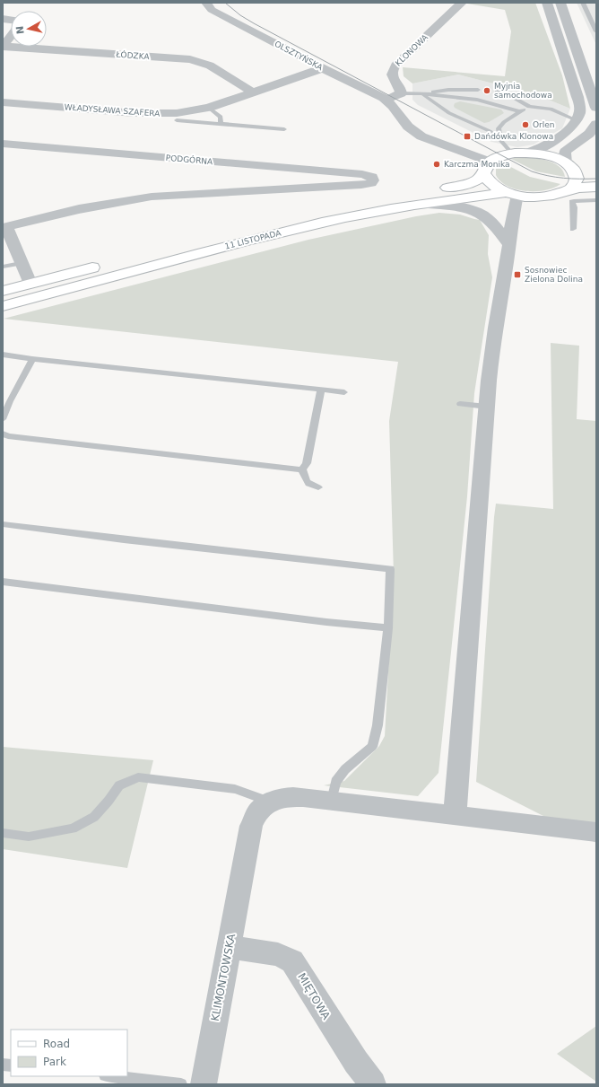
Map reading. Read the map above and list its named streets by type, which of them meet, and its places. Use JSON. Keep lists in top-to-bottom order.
{
  "streets": {
    "main road": ["11 LISTOPADA"],
    "street": [
      "KLONOWA",
      "ŁÓDZKA",
      "OLSZTYŃSKA",
      "WŁADYSŁAWA SZAFERA",
      "PODGÓRNA",
      "KLIMONTOWSKA",
      "MIĘTOWA"
    ]
  },
  "crossings": [
    ["ŁÓDZKA", "WŁADYSŁAWA SZAFERA"],
    ["OLSZTYŃSKA", "WŁADYSŁAWA SZAFERA"],
    ["KLIMONTOWSKA", "MIĘTOWA"]
  ],
  "places": {
    "other": ["Myjnia samochodowa", "Orlen", "Karczma Monika"],
    "transit": ["Dańdówka Klonowa", "Sosnowiec Zielona Dolina"]
  },
  "legend": ["Road", "Park"],
  "north": "left"
}
